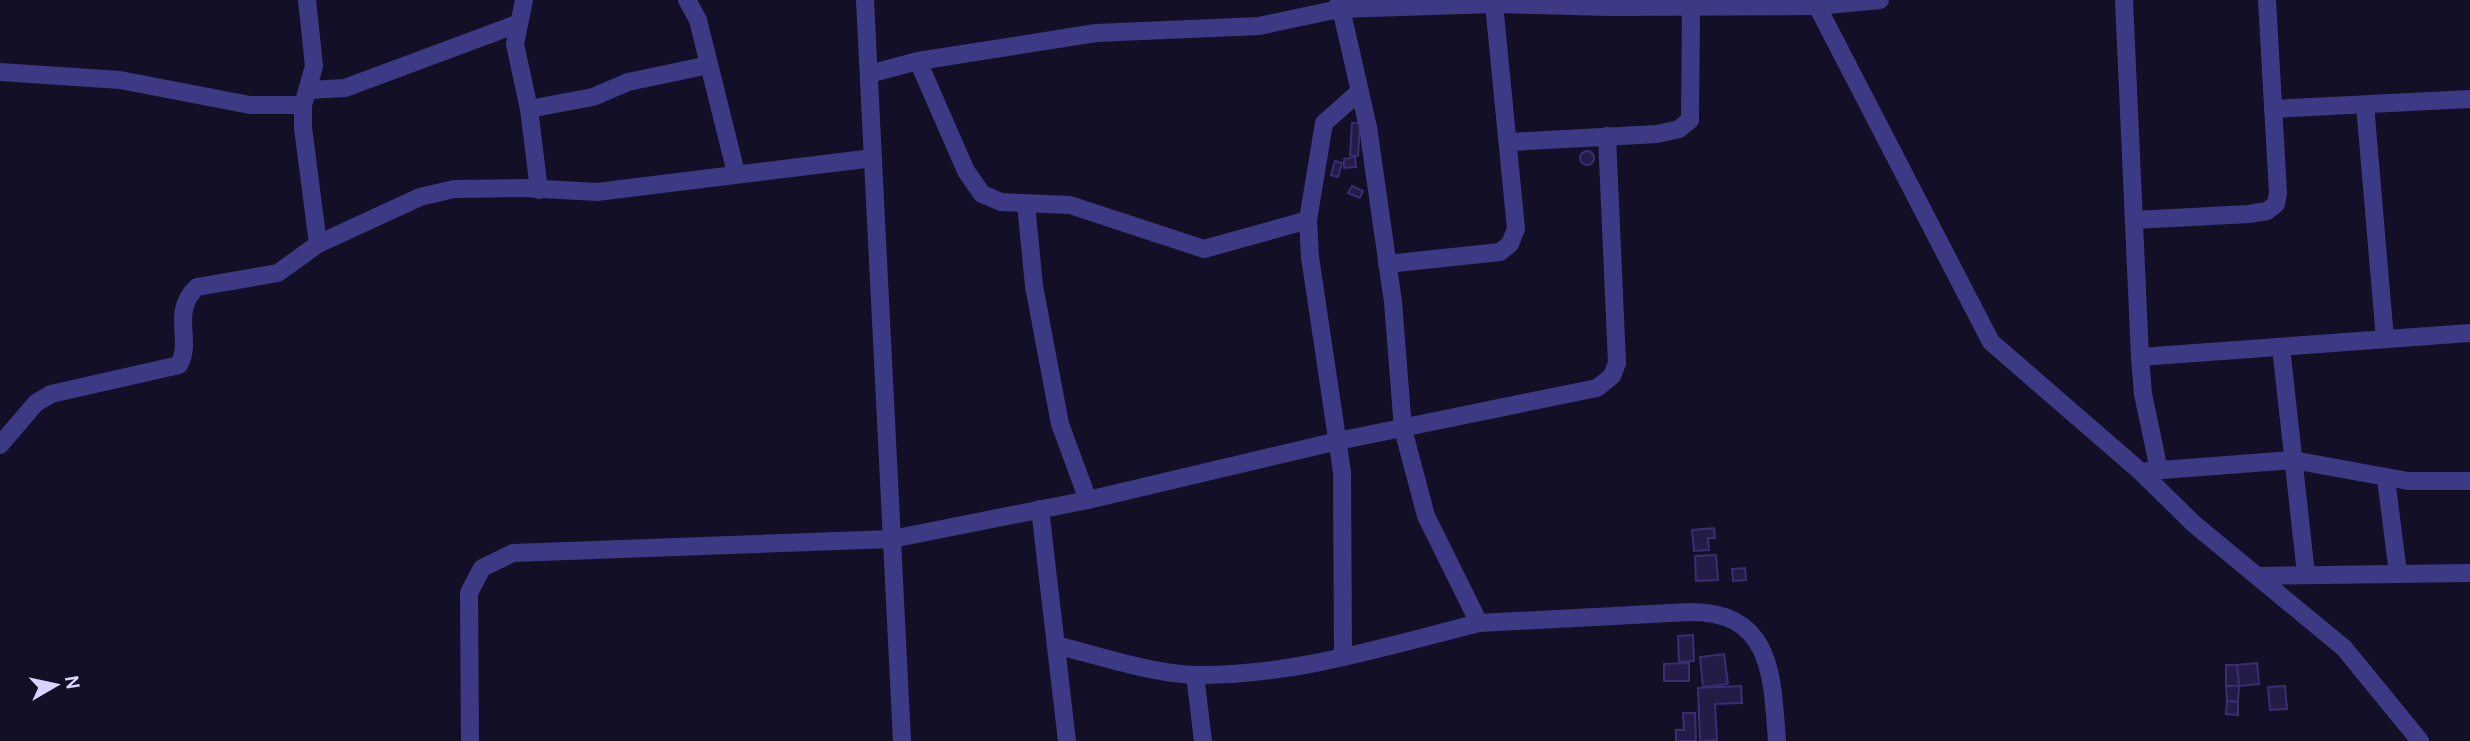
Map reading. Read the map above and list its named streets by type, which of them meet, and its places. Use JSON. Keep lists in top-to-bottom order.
{
  "north": "right"
}
